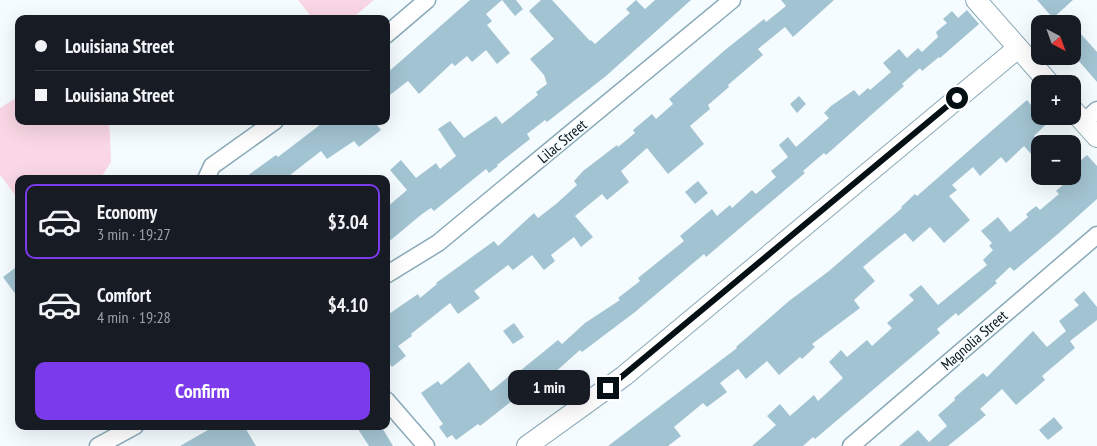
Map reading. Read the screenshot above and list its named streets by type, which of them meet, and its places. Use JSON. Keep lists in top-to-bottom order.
{
  "streets": {
    "street": ["Lilac Street", "Magnolia Street"]
  },
  "north": "bottom right",
  "page": {
    "map_buttons": ["+", "−"],
    "banner": ["Louisiana Street", "Louisiana Street"],
    "list": [
      {
        "name": "Economy",
        "note": "3 min · 19:27",
        "value": "$3.04"
      },
      {
        "name": "Comfort",
        "note": "4 min · 19:28",
        "value": "$4.10"
      }
    ],
    "buttons": "Confirm",
    "bubble": "1 min"
  }
}
